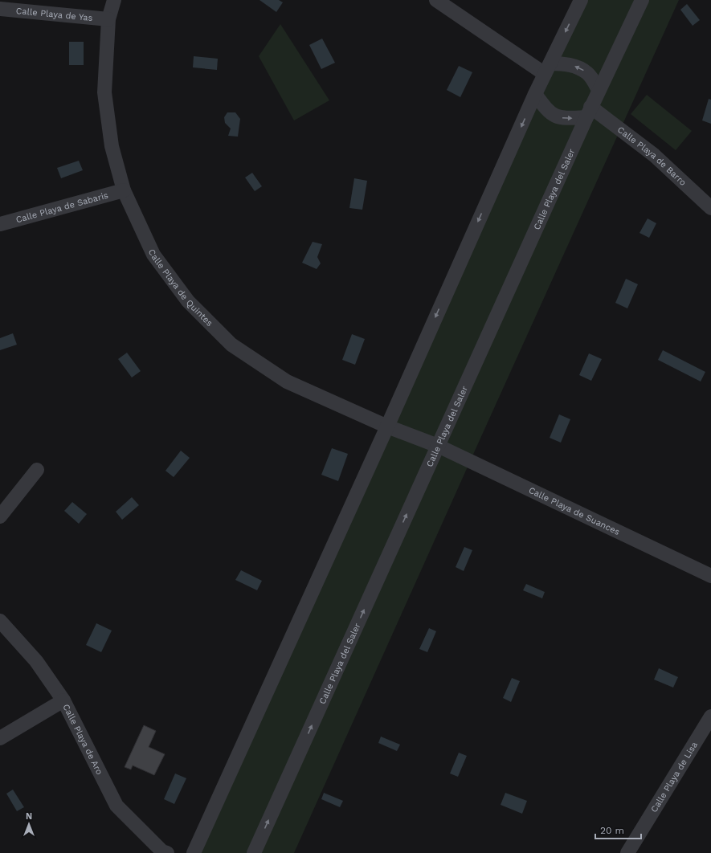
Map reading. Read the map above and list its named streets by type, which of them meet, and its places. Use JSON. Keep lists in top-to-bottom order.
{
  "streets": {
    "street": [
      "Calle Playa de Yas",
      "Calle Playa de Barro",
      "Calle Playa del Saler",
      "Calle Playa de Sabaris",
      "Calle Playa de Quintes",
      "Calle Playa de Suances",
      "Calle Playa de Aro",
      "Calle Playa de Lisa"
    ]
  },
  "crossings": [
    ["Calle Playa de Yas", "Calle Playa de Quintes"],
    ["Calle Playa de Barro", "Calle Playa del Saler"],
    ["Calle Playa del Saler", "Calle Playa de Quintes"],
    ["Calle Playa del Saler", "Calle Playa de Suances"],
    ["Calle Playa de Sabaris", "Calle Playa de Quintes"],
    ["Calle Playa de Quintes", "Calle Playa de Suances"]
  ],
  "scale_bar": "20 m",
  "north": "top"
}
